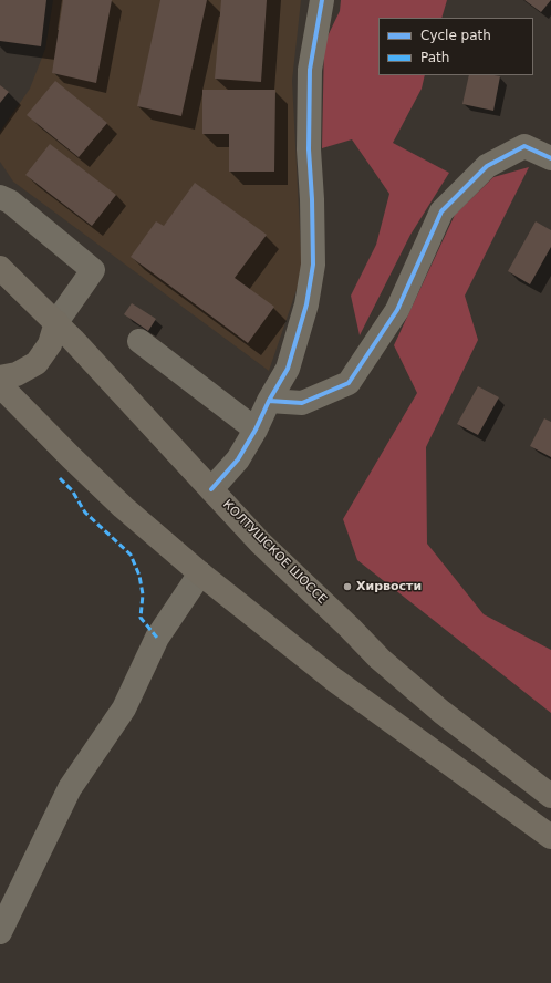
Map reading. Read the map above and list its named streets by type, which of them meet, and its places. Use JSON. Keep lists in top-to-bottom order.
{
  "streets": {
    "main road": ["КОЛТУШСКОЕ ШОССЕ"]
  },
  "places": ["Хирвости"],
  "legend": ["Cycle path", "Path"]
}
